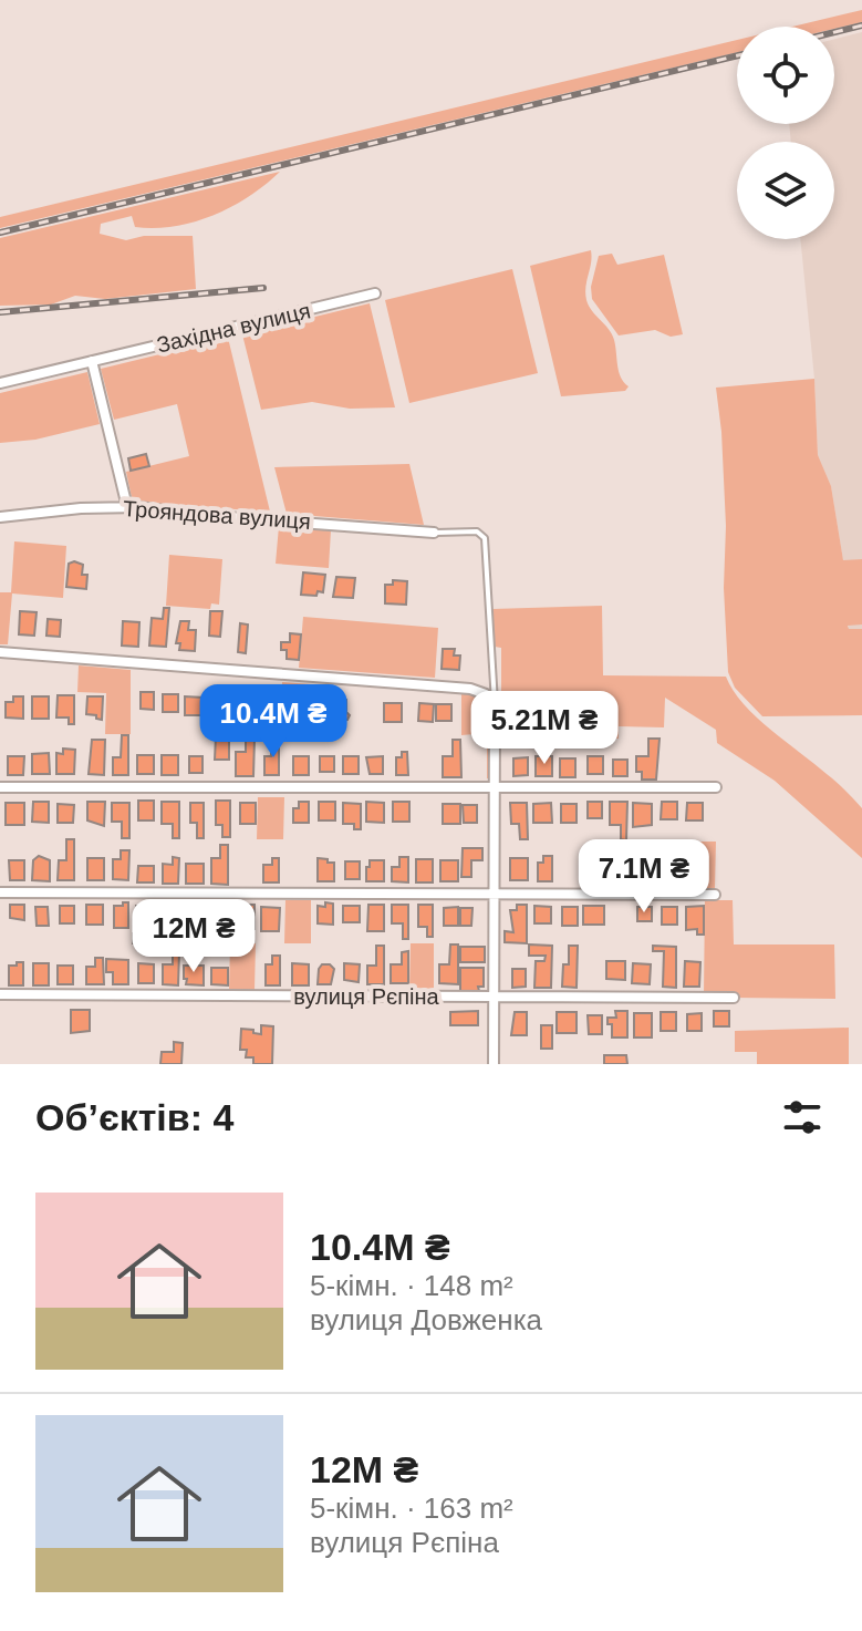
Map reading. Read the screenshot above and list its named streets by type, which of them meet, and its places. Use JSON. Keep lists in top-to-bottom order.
{
  "streets": {
    "street": ["Західна вулиця", "Трояндова вулиця", "вулиця Рєпіна"]
  },
  "page": {
    "price": [
      "10.4M ₴",
      "5.21M ₴",
      "7.1M ₴",
      "12M ₴"
    ],
    "heading": "Об’єктів: 4",
    "list": [
      {
        "name": "10.4M ₴",
        "note": "5-кімн. · 148 m² · вулиця Довженка"
      },
      {
        "name": "12M ₴",
        "note": "5-кімн. · 163 m² · вулиця Рєпіна"
      }
    ]
  }
}
